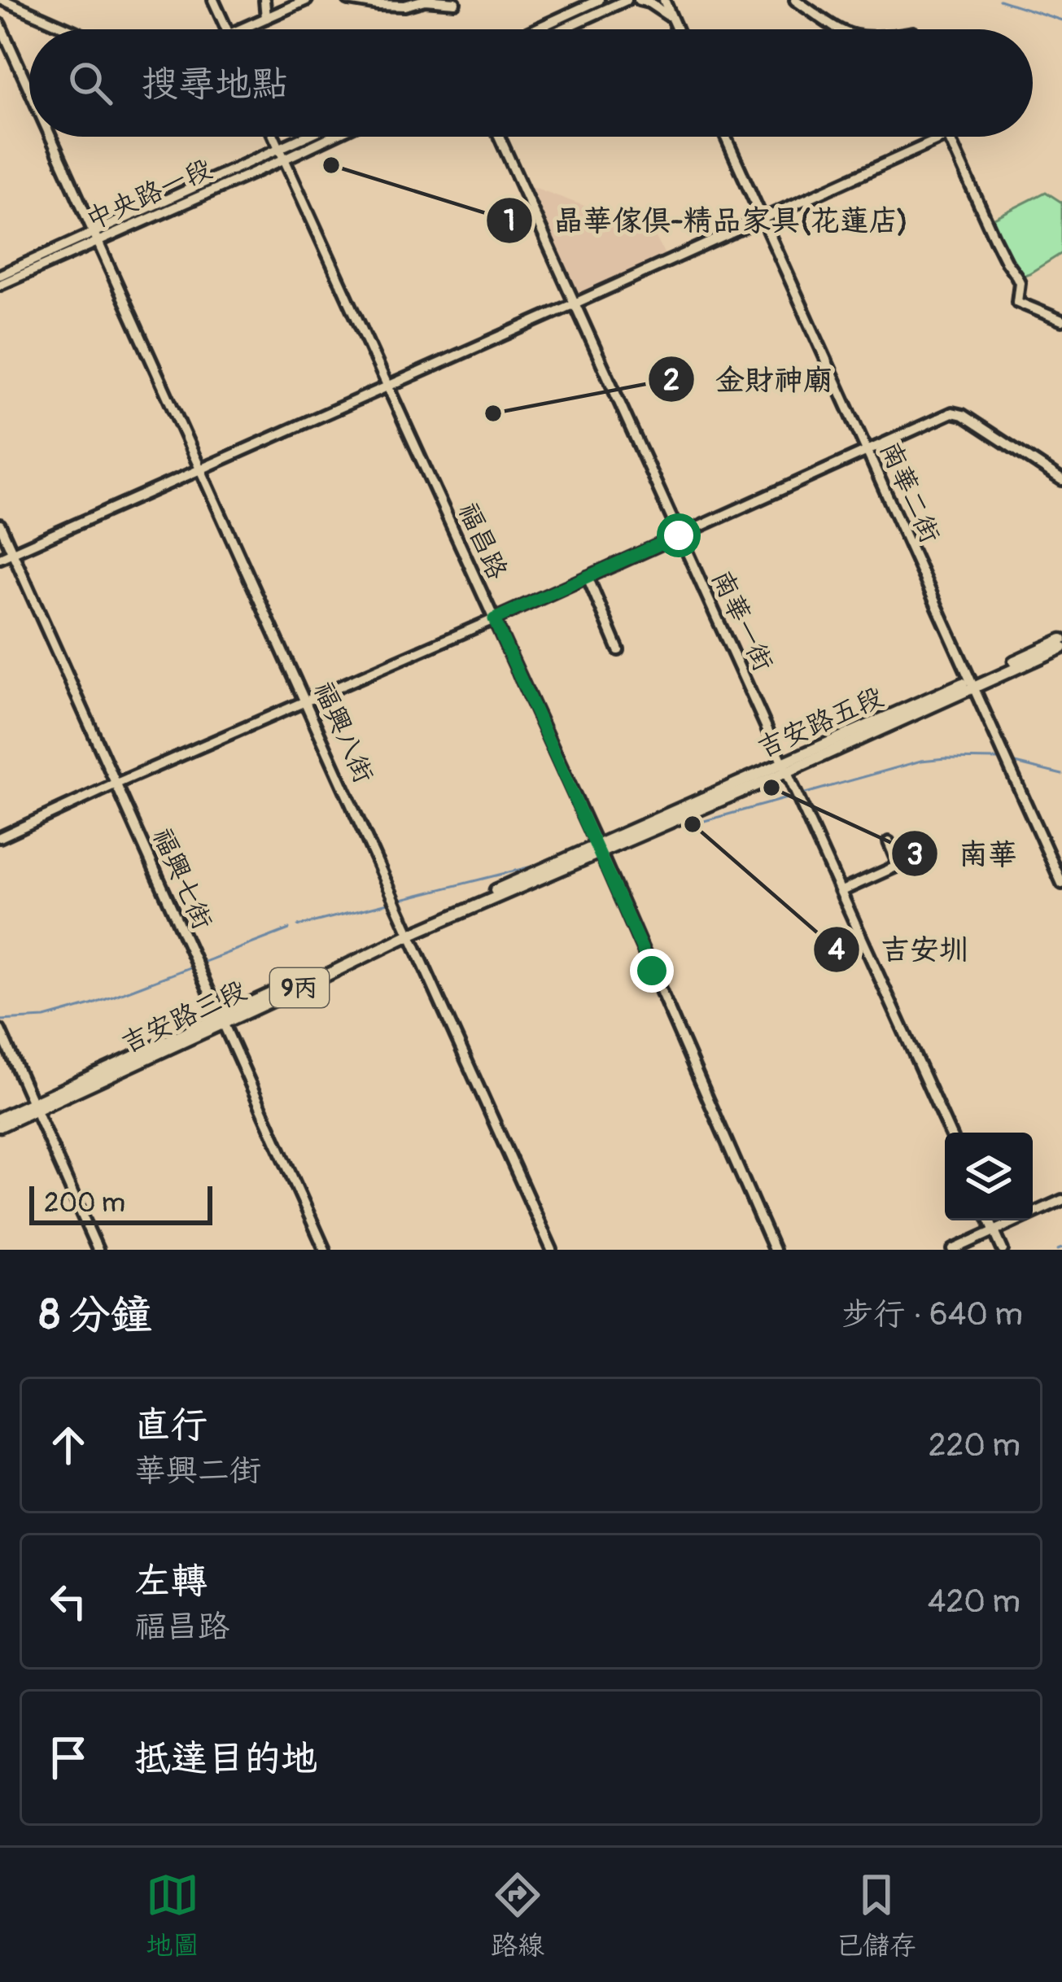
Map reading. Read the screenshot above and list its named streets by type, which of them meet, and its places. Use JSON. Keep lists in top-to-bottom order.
{
  "streets": {
    "main road": ["吉安路五段", "9丙", "吉安路三段"],
    "street": [
      "中央路一段",
      "南華二街",
      "福昌路",
      "南華一街",
      "福興八街",
      "福興七街"
    ]
  },
  "crossings": [
    ["中央路一段", "福昌路"],
    ["中央路一段", "福興八街"],
    ["南華二街", "吉安路五段"],
    ["福昌路", "吉安路五段"],
    ["福昌路", "吉安路三段"],
    ["南華一街", "吉安路五段"],
    ["吉安路五段", "吉安路三段"],
    ["福興八街", "吉安路三段"],
    ["福興七街", "吉安路三段"]
  ],
  "places": [
    "晶華傢俱-精品家具(花蓮店)",
    "金財神廟",
    "南華",
    "吉安圳"
  ],
  "scale_bar": "200 m",
  "page": {
    "search": "搜尋地點",
    "scale": "200 m",
    "heading": ["8 分鐘", "步行 · 640 m"],
    "list": [
      ["直行", "華興二街", "220 m"],
      ["左轉", "福昌路", "420 m"],
      "抵達目的地"
    ],
    "nav": ["地圖", "路線", "已儲存"]
  }
}
